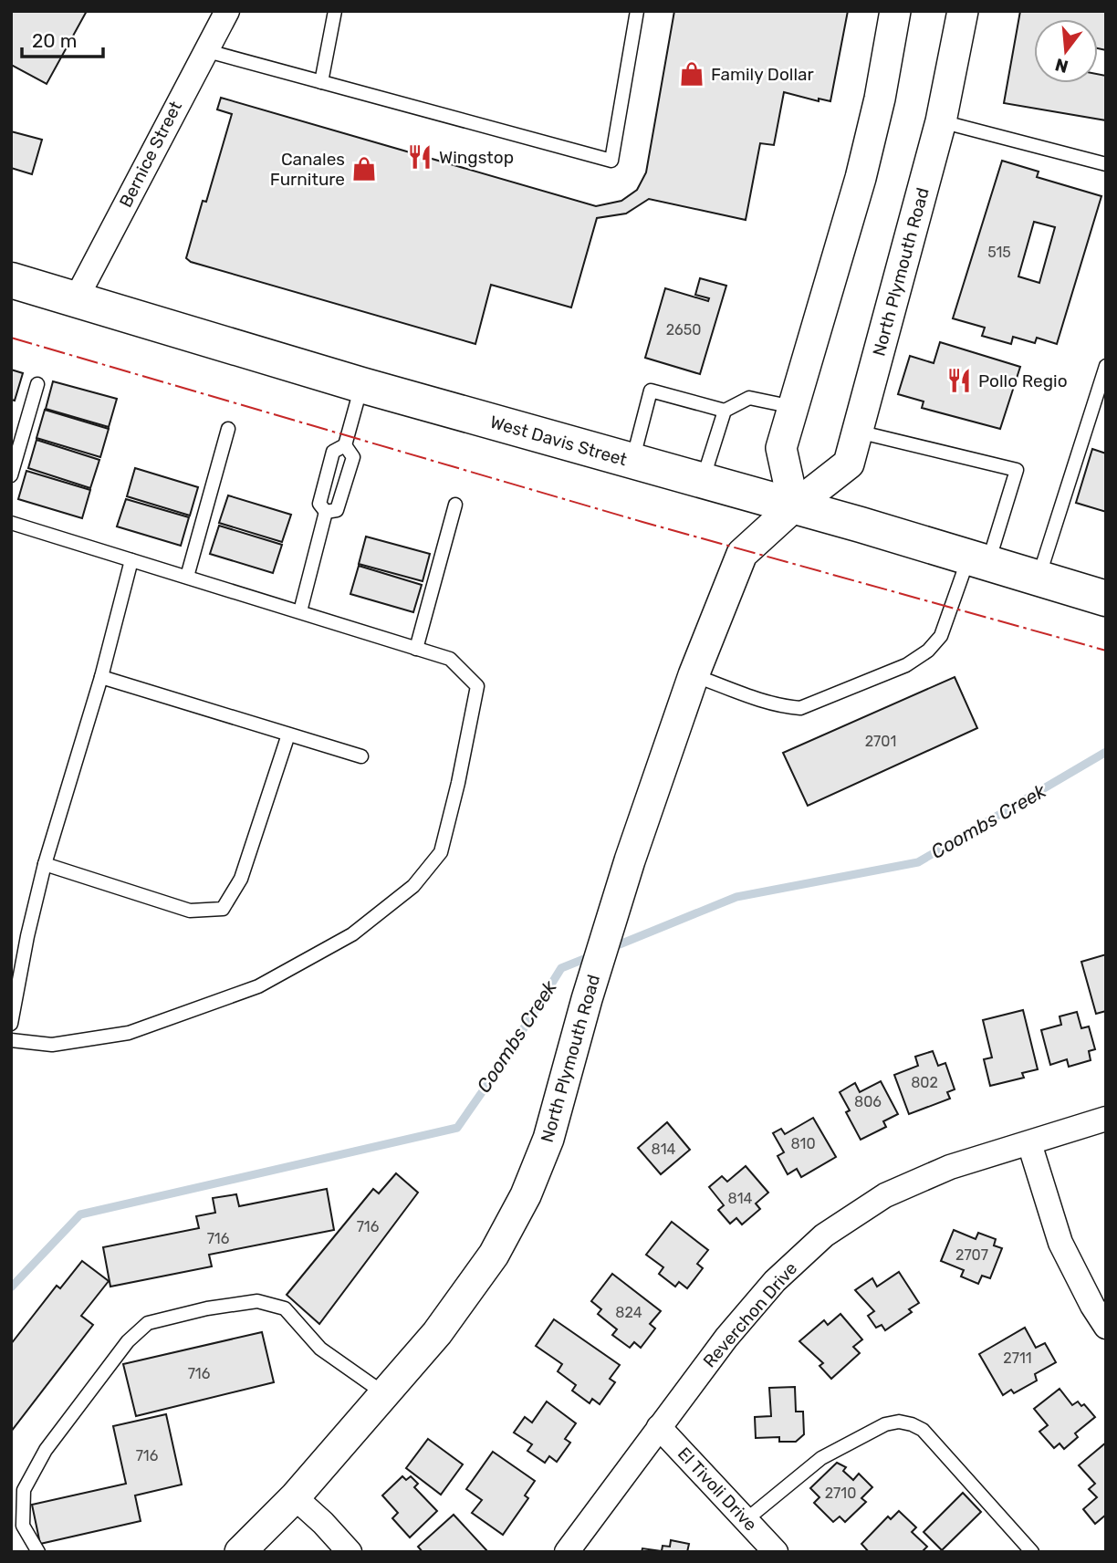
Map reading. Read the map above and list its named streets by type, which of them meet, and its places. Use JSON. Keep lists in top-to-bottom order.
{
  "streets": {
    "main road": ["West Davis Street"],
    "street": [
      "Bernice Street",
      "North Plymouth Road",
      "Reverchon Drive",
      "El Tivoli Drive"
    ]
  },
  "crossings": [
    ["Bernice Street", "West Davis Street"],
    ["North Plymouth Road", "West Davis Street"],
    ["Reverchon Drive", "El Tivoli Drive"]
  ],
  "water": ["Coombs Creek"],
  "places": {
    "shop": ["Family Dollar", "Canales Furniture"],
    "restaurant": ["Wingstop", "Pollo Regio"]
  },
  "house_numbers": [
    "515",
    "2650",
    "2701",
    "802",
    "806",
    "810",
    "814",
    "814",
    "716",
    "716",
    "2707",
    "824",
    "2711",
    "716",
    "716",
    "2710"
  ],
  "scale_bar": "20 m",
  "north": "bottom"
}
